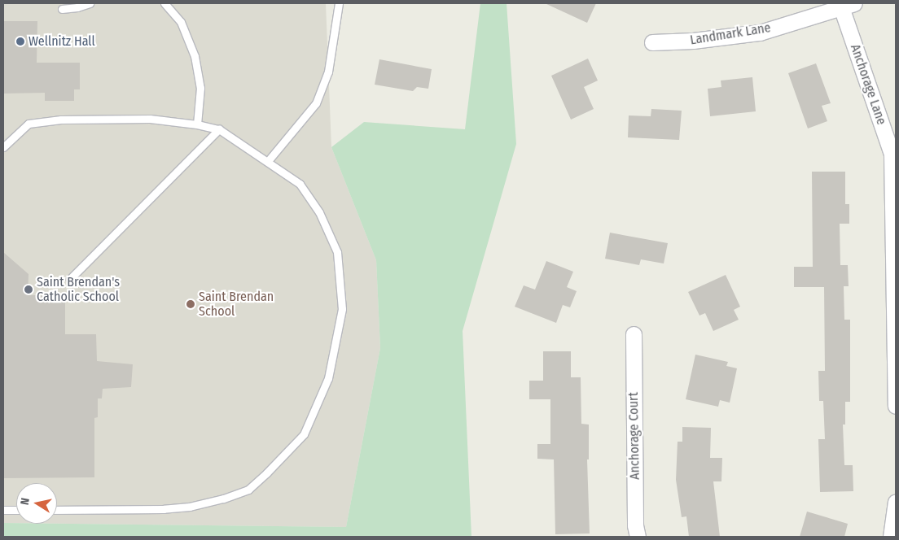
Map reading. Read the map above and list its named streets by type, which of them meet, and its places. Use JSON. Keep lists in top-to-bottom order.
{
  "streets": {
    "street": ["Landmark Lane", "Anchorage Lane", "Anchorage Court"]
  },
  "crossings": [
    ["Landmark Lane", "Anchorage Lane"]
  ],
  "places": ["Wellnitz Hall", "Saint Brendan's Catholic School", "Saint Brendan School"],
  "north": "left"
}
